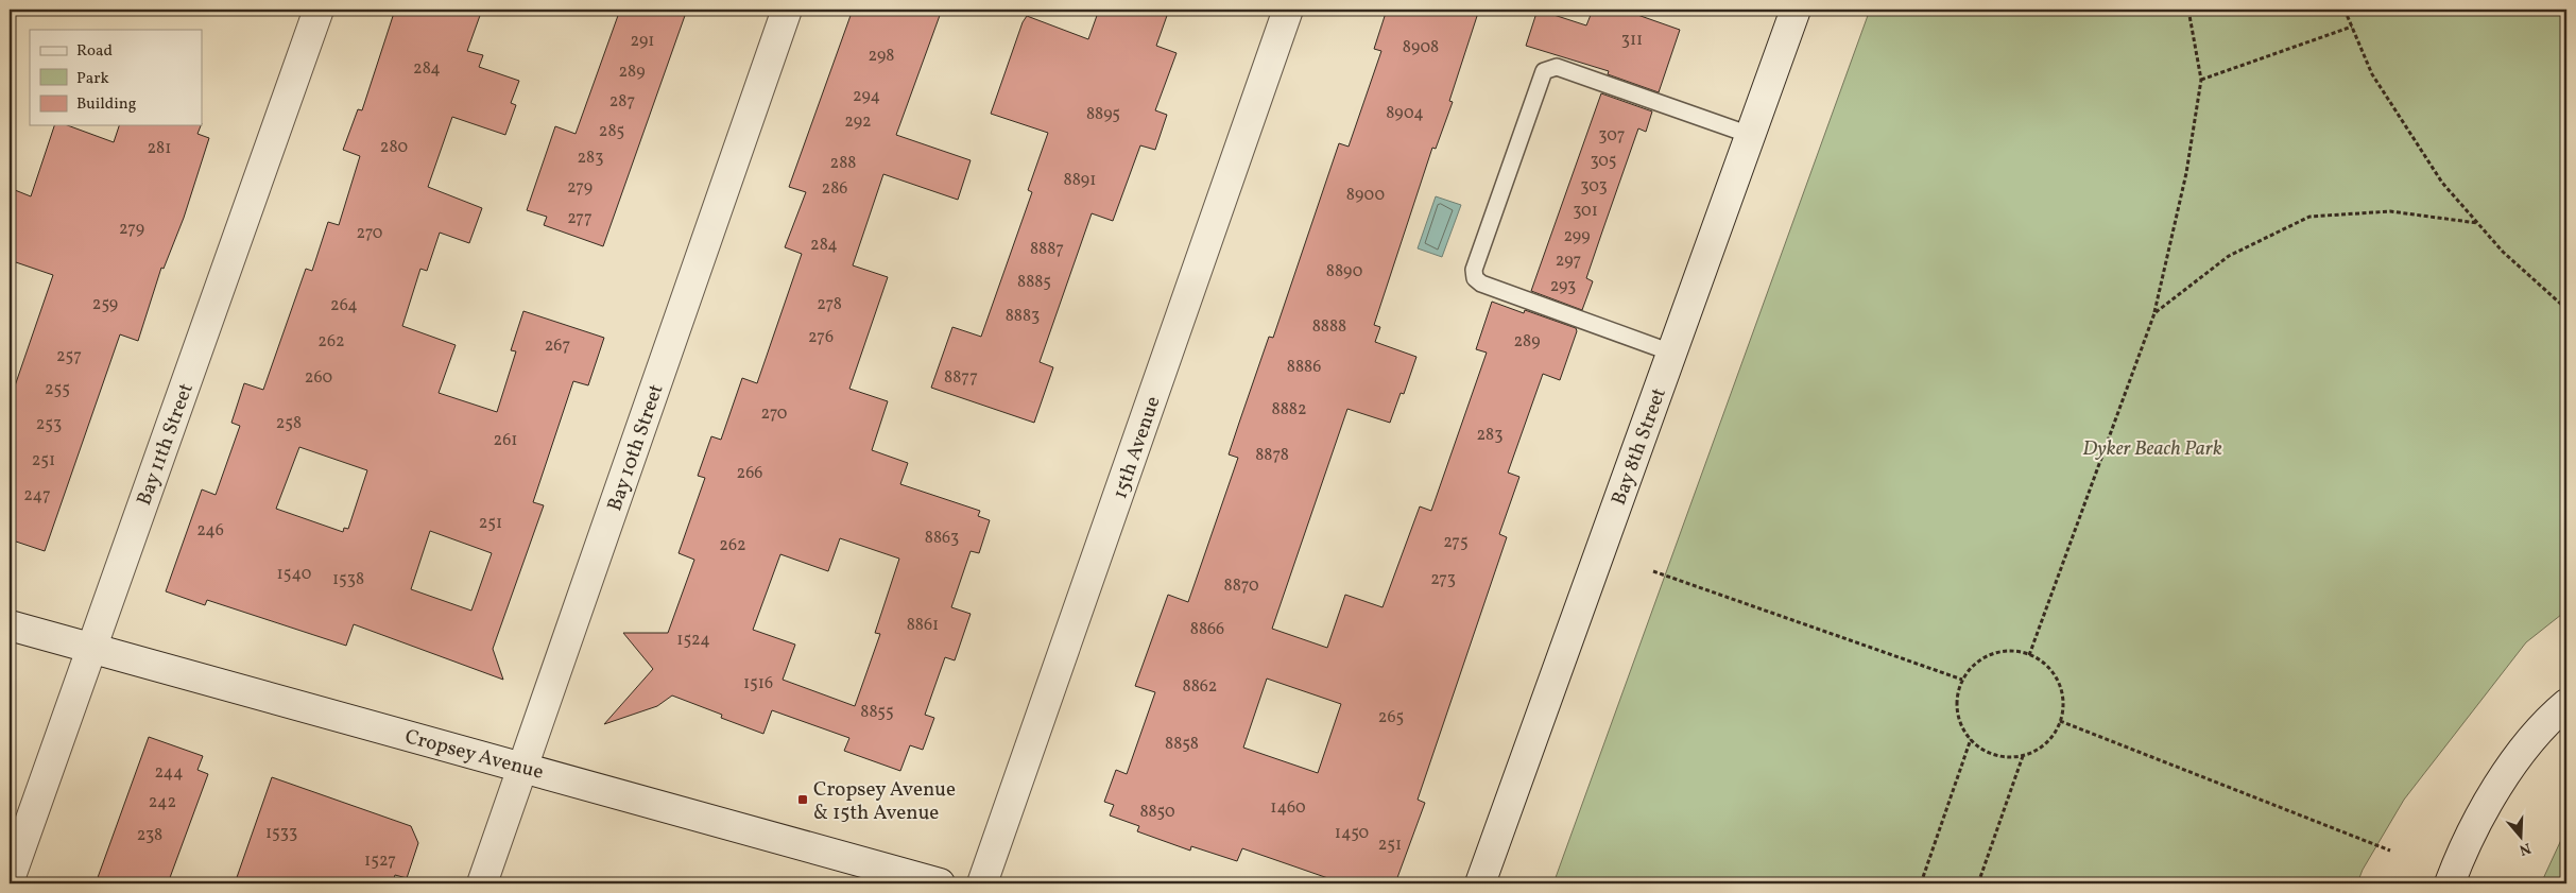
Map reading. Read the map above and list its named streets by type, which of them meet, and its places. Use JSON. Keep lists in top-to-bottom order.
{
  "streets": {
    "street": [
      "Bay 11th Street",
      "Bay 8th Street",
      "Bay 10th Street",
      "15th Avenue",
      "Cropsey Avenue"
    ]
  },
  "crossings": [
    ["Bay 11th Street", "Cropsey Avenue"],
    ["Bay 10th Street", "Cropsey Avenue"]
  ],
  "parks": ["Dyker Beach Park"],
  "places": {
    "transit": ["Cropsey Avenue & 15th Avenue"]
  },
  "house_numbers": [
    "311",
    "291",
    "8908",
    "298",
    "284",
    "289",
    "294",
    "287",
    "8904",
    "8895",
    "292",
    "285",
    "307",
    "280",
    "281",
    "283",
    "305",
    "288",
    "8891",
    "303",
    "279",
    "286",
    "8900",
    "301",
    "277",
    "279",
    "270",
    "299",
    "284",
    "8887",
    "297",
    "8890",
    "8885",
    "293",
    "259",
    "278",
    "264",
    "8883",
    "8888",
    "276",
    "262",
    "289",
    "267",
    "257",
    "8886",
    "260",
    "8877",
    "255",
    "8882",
    "270",
    "258",
    "253",
    "283",
    "261",
    "8878",
    "251",
    "266",
    "247",
    "251",
    "246",
    "8863",
    "275",
    "262",
    "1540",
    "1538",
    "273",
    "8870",
    "8861",
    "8866",
    "1524",
    "1516",
    "8862",
    "8855",
    "265",
    "8858",
    "244",
    "242",
    "1460",
    "8850",
    "1533",
    "1450",
    "238",
    "251",
    "1527"
  ],
  "legend": ["Road", "Park", "Building"],
  "north": "bottom"
}
